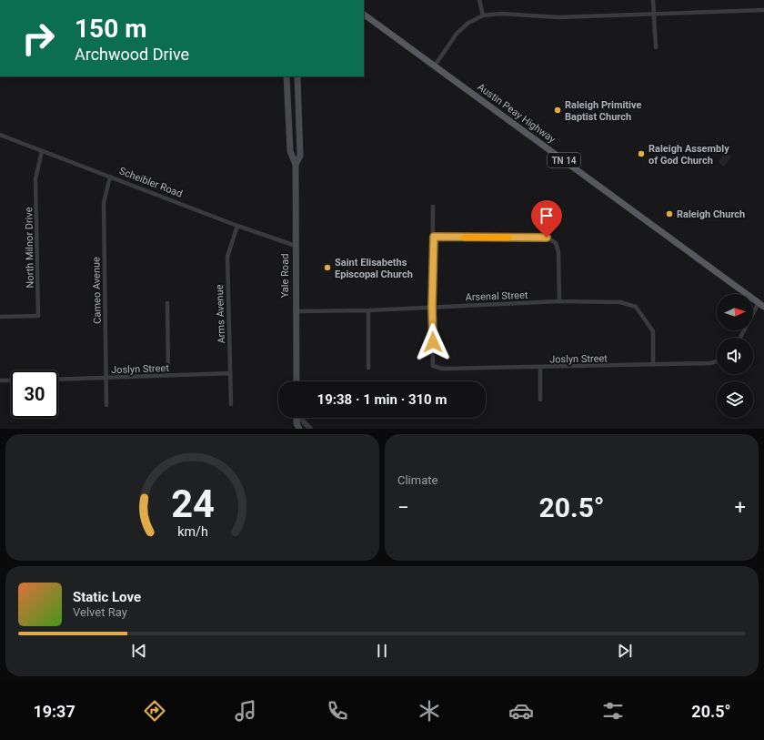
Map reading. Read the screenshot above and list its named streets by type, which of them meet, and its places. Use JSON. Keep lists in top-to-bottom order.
{
  "streets": {
    "main road": ["Austin Peay Highway", "TN 14", "Yale Road"],
    "street": [
      "Scheibler Road",
      "North Milnor Drive",
      "Cameo Avenue",
      "Arsenal Street",
      "Arms Avenue",
      "Joslyn Street"
    ]
  },
  "crossings": [
    ["Scheibler Road", "North Milnor Drive"],
    ["Scheibler Road", "Yale Road"],
    ["Scheibler Road", "Cameo Avenue"],
    ["Scheibler Road", "Arms Avenue"],
    ["Yale Road", "Arsenal Street"],
    ["Cameo Avenue", "Joslyn Street"],
    ["Arsenal Street", "Joslyn Street"],
    ["Arms Avenue", "Joslyn Street"]
  ],
  "places": [
    "Raleigh Primitive Baptist Church",
    "Raleigh Assembly of God Church",
    "Raleigh Church",
    "Saint Elisabeths Episcopal Church"
  ],
  "north": "right",
  "page": {
    "turn": ["150 m", "Archwood Drive"],
    "limit": "30",
    "trip": "19:38 · 1 min · 310 m",
    "tile": "Climate",
    "heat": ["−", "20.5°", "+"],
    "song": ["Static Love", "Velvet Ray"],
    "tabs": ["19:37", "20.5°"],
    "gauge": ["24", "km/h"]
  }
}
